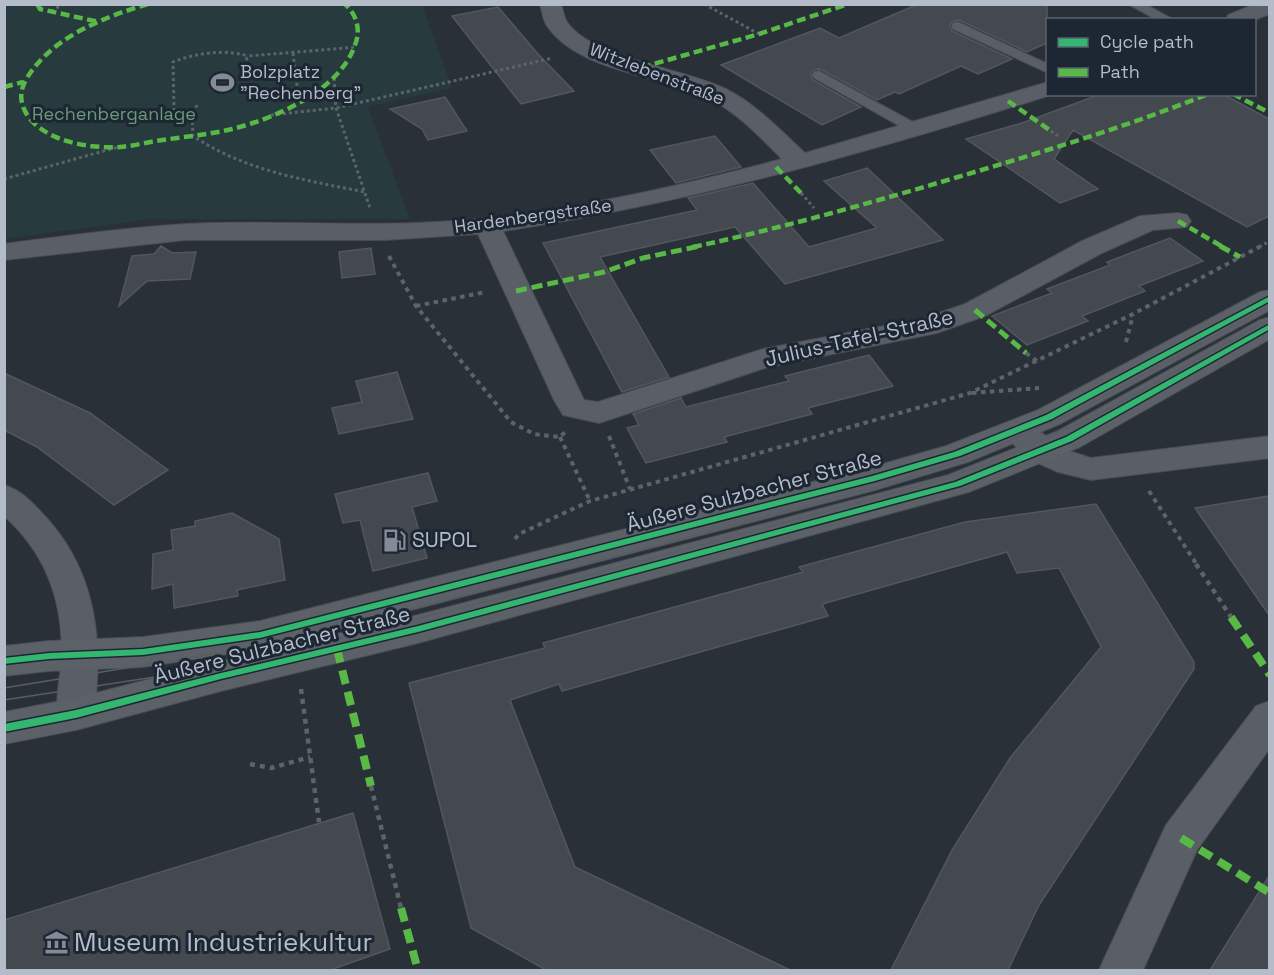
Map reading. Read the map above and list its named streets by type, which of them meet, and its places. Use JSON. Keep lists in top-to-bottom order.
{
  "streets": {
    "main road": ["Äußere Sulzbacher Straße"],
    "street": ["Witzlebenstraße", "Hardenbergstraße", "Julius-Tafel-Straße"]
  },
  "crossings": [
    ["Witzlebenstraße", "Hardenbergstraße"]
  ],
  "parks": ["Rechenberganlage"],
  "places": {
    "sports": ["Bolzplatz \"Rechenberg\""],
    "fuel station": ["SUPOL"],
    "museum": ["Museum Industriekultur"]
  },
  "legend": ["Cycle path", "Path"]
}
